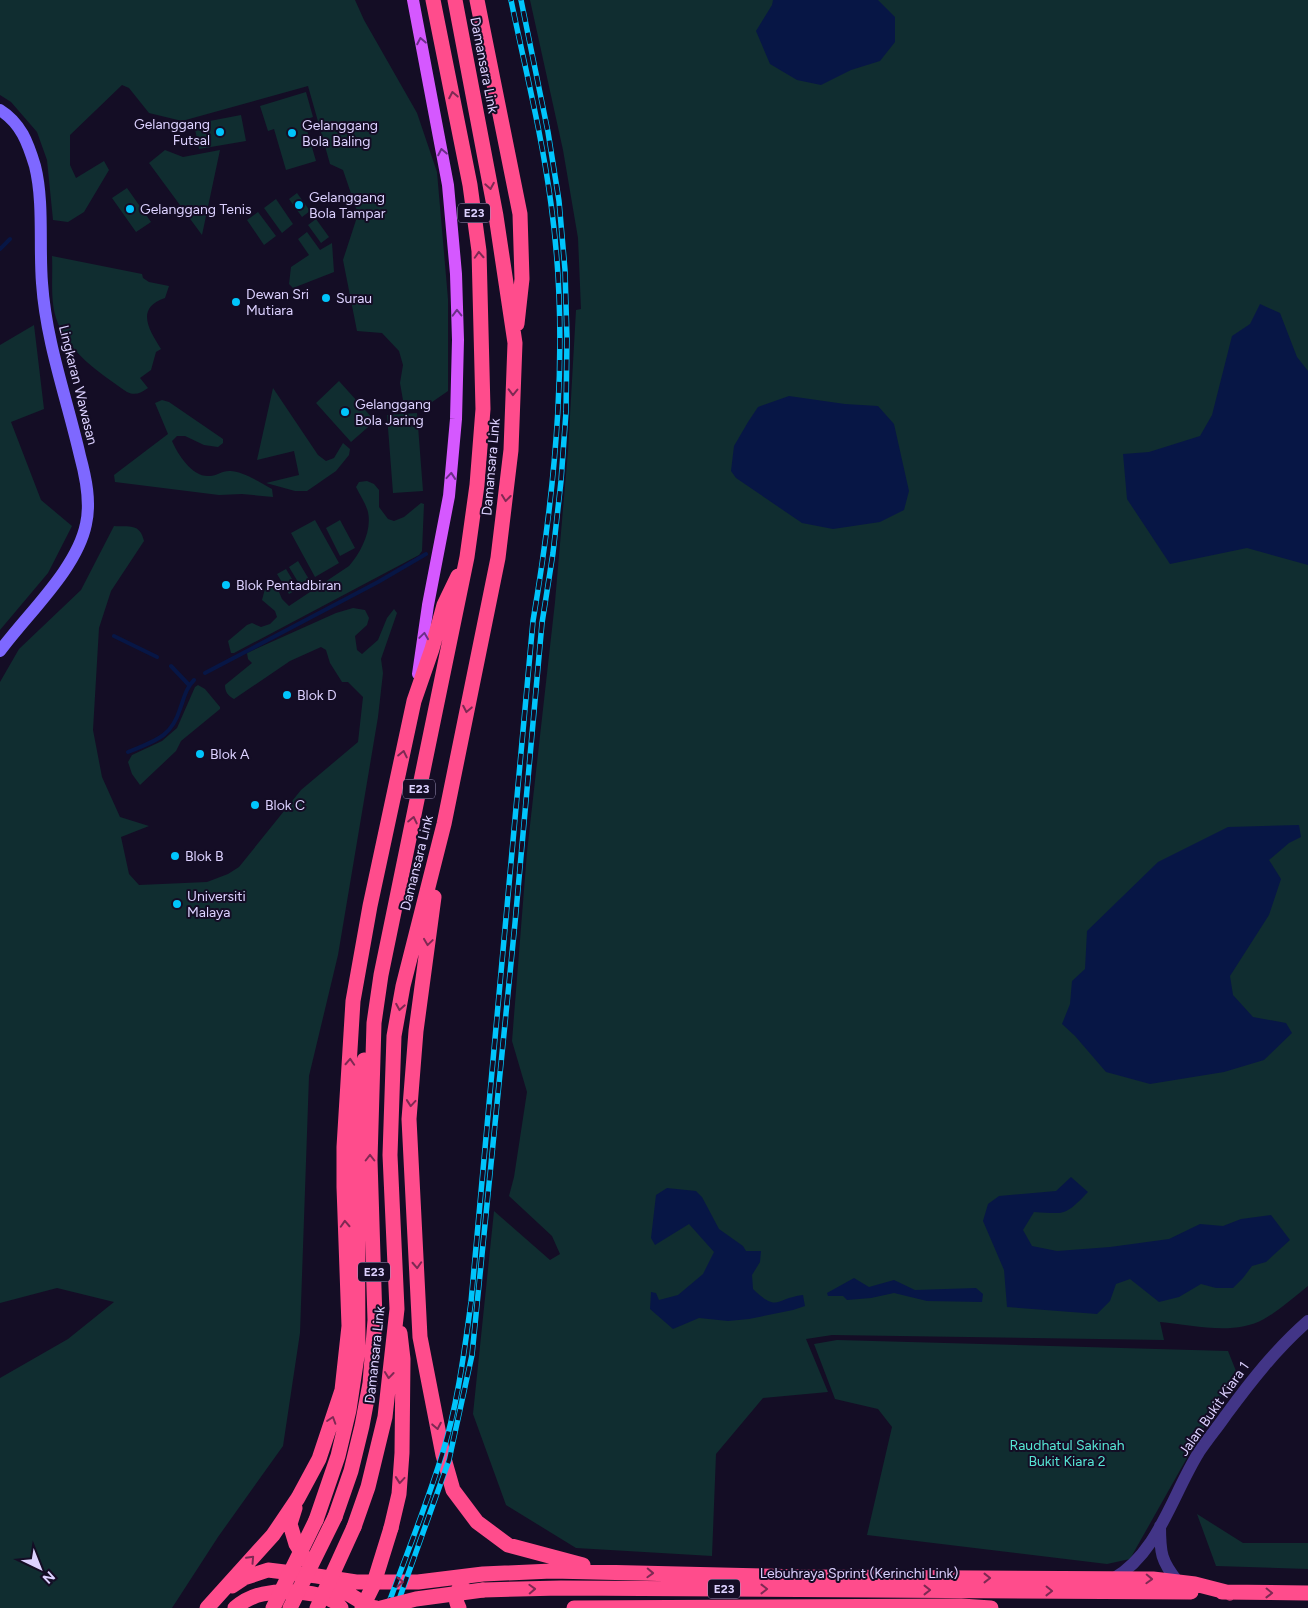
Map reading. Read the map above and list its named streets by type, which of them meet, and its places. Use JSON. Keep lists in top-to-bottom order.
{
  "streets": {
    "highway": ["Damansara Link", "E23", "Lebuhraya Sprint (Kerinchi Link)"],
    "street": ["Lingkaran Wawasan", "Jalan Bukit Kiara 1"]
  },
  "parks": ["Raudhatul Sakinah Bukit Kiara 2"],
  "places": [
    "Gelanggang Futsal",
    "Gelanggang Bola Baling",
    "Gelanggang Bola Tampar",
    "Gelanggang Tenis",
    "Surau",
    "Dewan Sri Mutiara",
    "Gelanggang Bola Jaring",
    "Blok Pentadbiran",
    "Blok D",
    "Blok A",
    "Blok C",
    "Blok B",
    "Universiti Malaya"
  ],
  "north": "bottom right"
}
